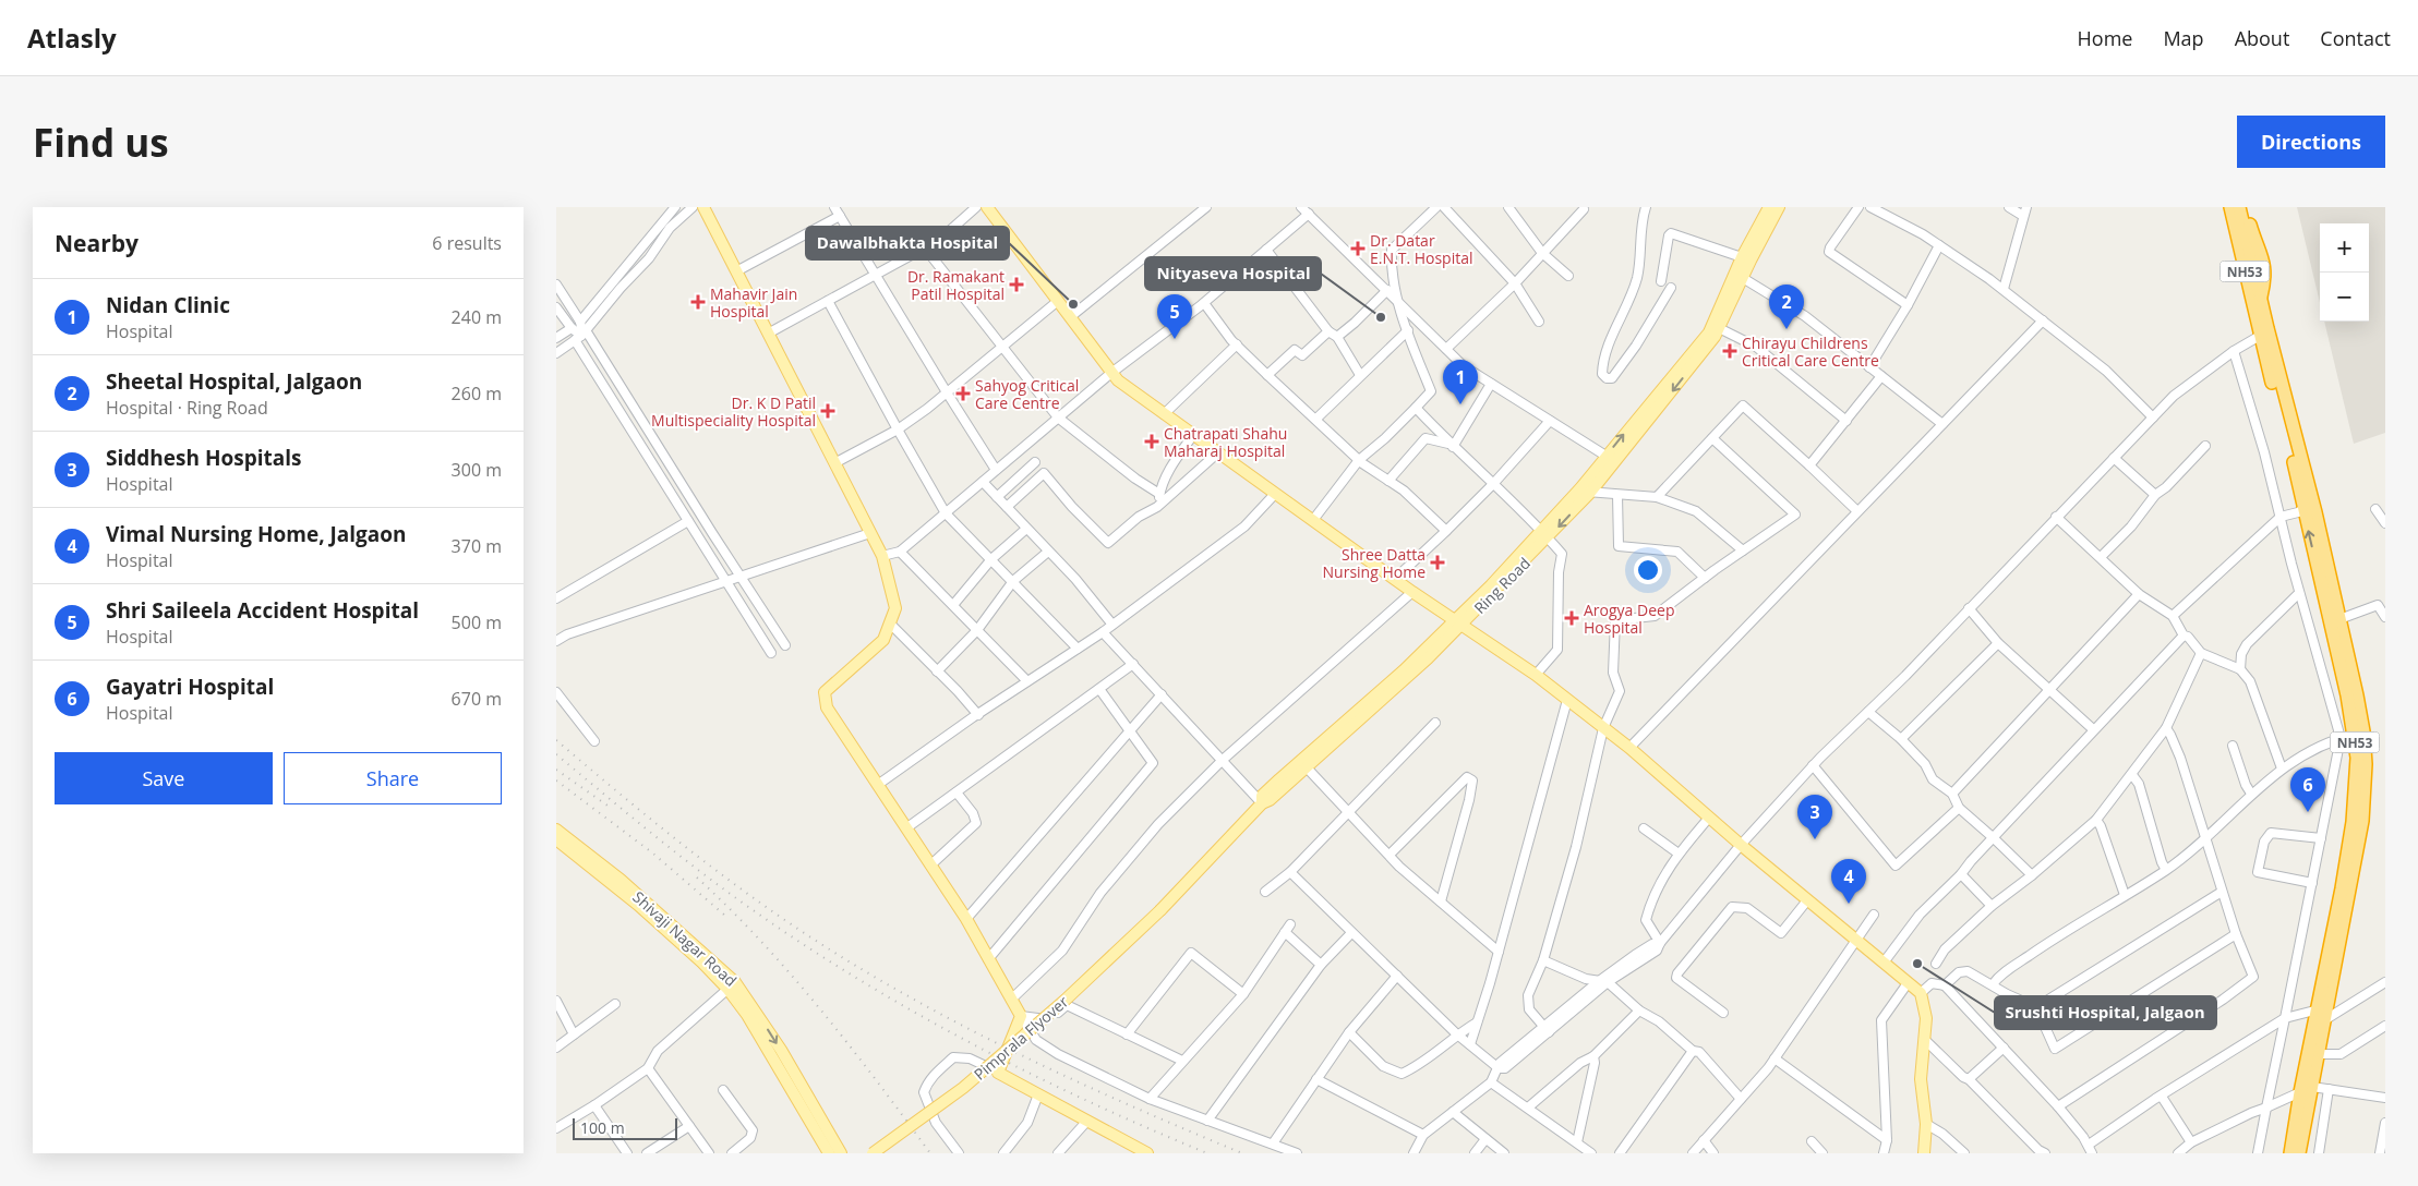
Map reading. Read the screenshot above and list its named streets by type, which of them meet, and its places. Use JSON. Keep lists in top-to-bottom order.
{
  "streets": {
    "highway": ["NH53"],
    "main road": ["Ring Road", "Shivaji Nagar Road", "Pimprala Flyover"]
  },
  "crossings": [
    ["Ring Road", "Pimprala Flyover"]
  ],
  "places": {
    "health": [
      "Dr. Datar E.N.T. Hospital",
      "Dr. Ramakant Patil Hospital",
      "Mahavir Jain Hospital",
      "Chirayu Childrens Critical Care Centre",
      "Sahyog Critical Care Centre",
      "Dr. K D Patil Multispeciality Hospital",
      "Chatrapati Shahu Maharaj Hospital",
      "Shree Datta Nursing Home",
      "Arogya Deep Hospital"
    ],
    "other": ["Dawalbhakta Hospital", "Nityaseva Hospital", "Srushti Hospital, Jalgaon"]
  },
  "scale_bar": "100 m",
  "page": {
    "header": "Atlasly",
    "nav": [
      "Home",
      "Map",
      "About",
      "Contact"
    ],
    "buttons": [
      "Directions",
      ["Save", "Share"]
    ],
    "title": "Find us",
    "heading": ["Nearby", "6 results"],
    "map_buttons": ["+", "−"],
    "list": [
      {
        "mark": "1",
        "name": "Nidan Clinic",
        "note": "Hospital",
        "value": "240 m"
      },
      {
        "mark": "2",
        "name": "Sheetal Hospital, Jalgaon",
        "note": "Hospital · Ring Road",
        "value": "260 m"
      },
      {
        "mark": "3",
        "name": "Siddhesh Hospitals",
        "note": "Hospital",
        "value": "300 m"
      },
      {
        "mark": "4",
        "name": "Vimal Nursing Home, Jalgaon",
        "note": "Hospital",
        "value": "370 m"
      },
      {
        "mark": "5",
        "name": "Shri Saileela Accident Hospital",
        "note": "Hospital",
        "value": "500 m"
      },
      {
        "mark": "6",
        "name": "Gayatri Hospital",
        "note": "Hospital",
        "value": "670 m"
      }
    ],
    "pins": [
      "2",
      "5",
      "1",
      "6",
      "3",
      "4"
    ],
    "scale": "100 m"
  }
}
